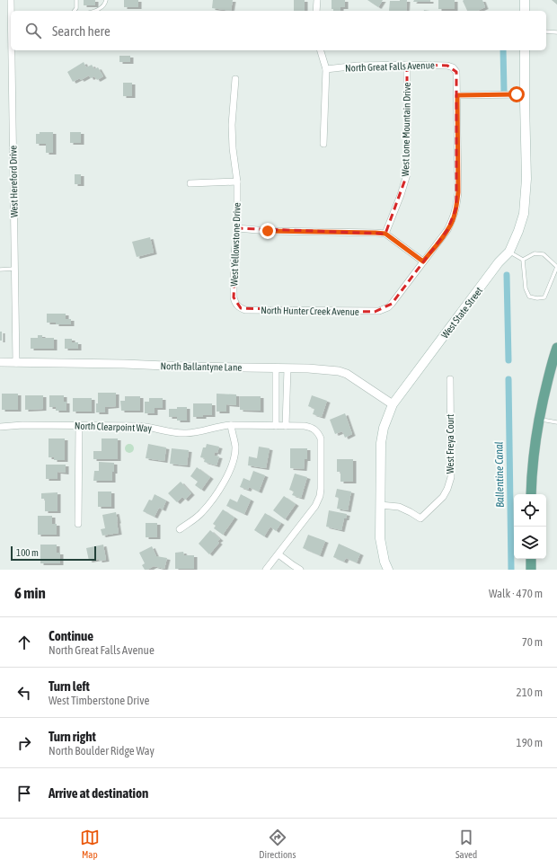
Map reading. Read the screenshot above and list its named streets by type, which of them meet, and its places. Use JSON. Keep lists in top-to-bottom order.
{
  "streets": {
    "main road": ["West State Street"],
    "street": [
      "North Great Falls Avenue",
      "West Lone Mountain Drive",
      "West Hereford Drive",
      "West Yellowstone Drive",
      "North Hunter Creek Avenue",
      "North Ballantyne Lane",
      "North Clearpoint Way",
      "West Freya Court"
    ]
  },
  "crossings": [
    ["North Great Falls Avenue", "West Lone Mountain Drive"],
    ["West Hereford Drive", "North Ballantyne Lane"],
    ["West Yellowstone Drive", "North Hunter Creek Avenue"],
    ["West State Street", "North Ballantyne Lane"],
    ["West State Street", "West Freya Court"]
  ],
  "water": ["Ballentine Canal"],
  "scale_bar": "100 m",
  "page": {
    "search": "Search here",
    "scale": "100 m",
    "heading": ["6 min", "Walk · 470 m"],
    "list": [
      ["Continue", "North Great Falls Avenue", "70 m"],
      ["Turn left", "West Timberstone Drive", "210 m"],
      ["Turn right", "North Boulder Ridge Way", "190 m"],
      "Arrive at destination"
    ],
    "nav": ["Map", "Directions", "Saved"]
  }
}
